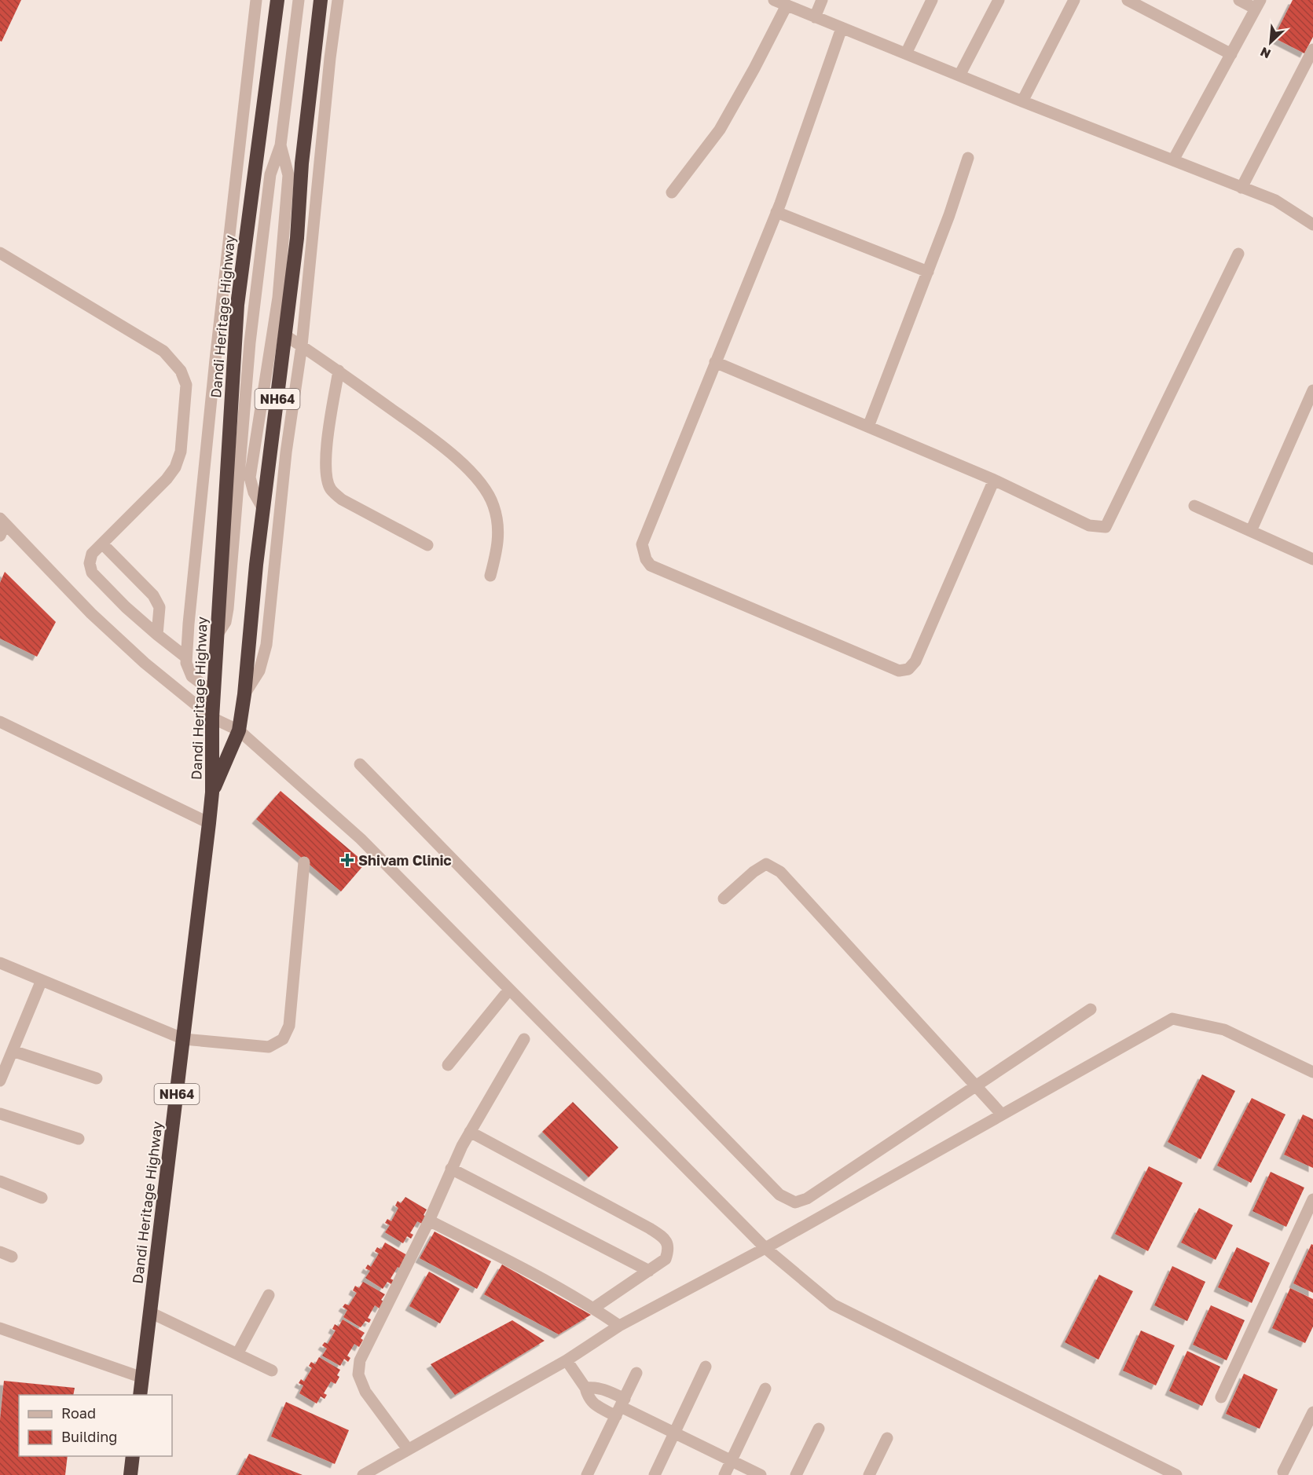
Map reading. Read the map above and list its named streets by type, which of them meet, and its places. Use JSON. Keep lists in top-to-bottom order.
{
  "streets": {
    "highway": ["Dandi Heritage Highway", "NH64"]
  },
  "crossings": [
    ["Dandi Heritage Highway", "NH64"]
  ],
  "places": {
    "health": ["Shivam Clinic"]
  },
  "legend": ["Road", "Building"],
  "north": "bottom left"
}
